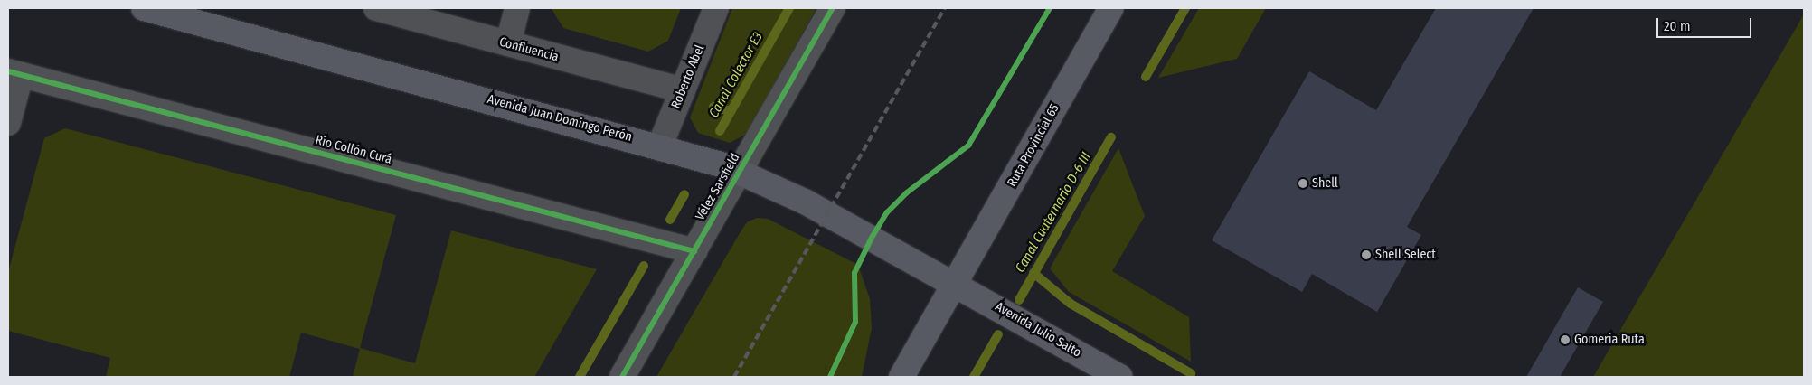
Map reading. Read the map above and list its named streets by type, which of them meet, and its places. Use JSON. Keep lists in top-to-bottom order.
{
  "streets": {
    "main road": ["Avenida Juan Domingo Perón", "Ruta Provincial 65", "Avenida Julio Salto"],
    "street": [
      "Confluencia",
      "Roberto Abel",
      "Río Collón Curá",
      "Vélez Sarsfield"
    ]
  },
  "crossings": [
    ["Confluencia", "Roberto Abel"],
    ["Roberto Abel", "Avenida Juan Domingo Perón"],
    ["Avenida Juan Domingo Perón", "Ruta Provincial 65"],
    ["Avenida Juan Domingo Perón", "Vélez Sarsfield"],
    ["Avenida Juan Domingo Perón", "Avenida Julio Salto"],
    ["Ruta Provincial 65", "Avenida Julio Salto"],
    ["Río Collón Curá", "Vélez Sarsfield"]
  ],
  "water": ["Canal Colector E3", "Canal Cuaternario D-6 III"],
  "places": ["Shell", "Shell Select", "Gomería Ruta"],
  "scale_bar": "20 m"
}
